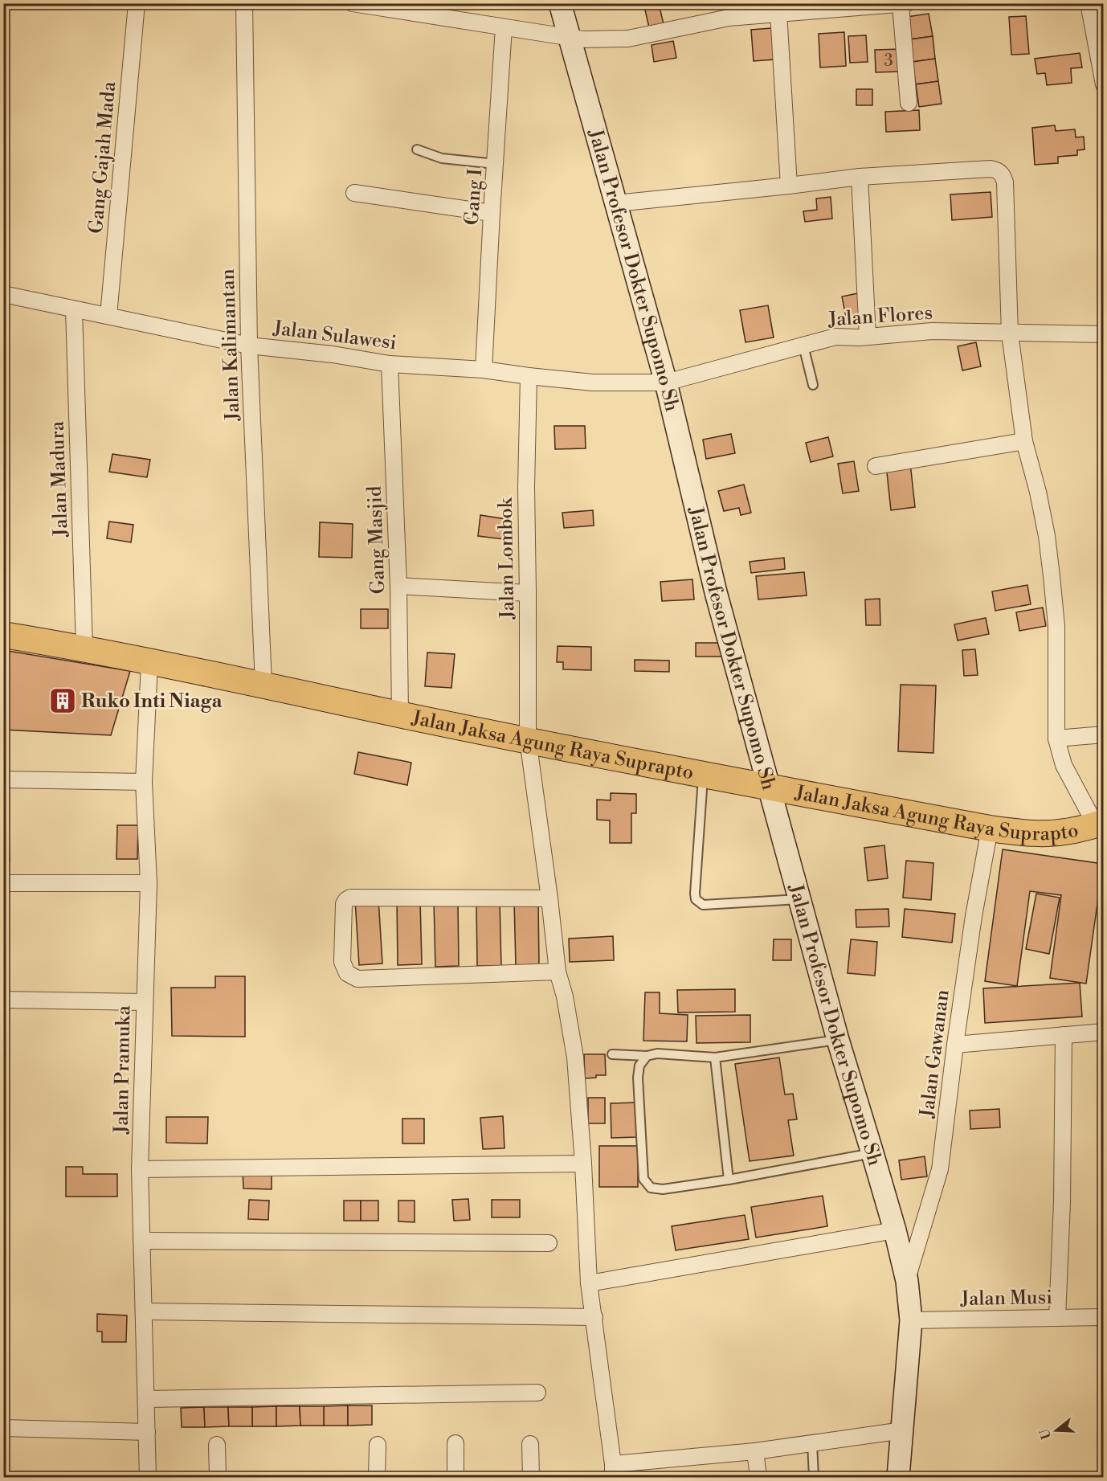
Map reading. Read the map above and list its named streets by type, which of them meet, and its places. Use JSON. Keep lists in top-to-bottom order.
{
  "streets": {
    "main road": ["Jalan Jaksa Agung Raya Suprapto"],
    "street": [
      "Gang Gajah Mada",
      "Gang I",
      "Jalan Profesor Dokter Supomo Sh",
      "Jalan Flores",
      "Jalan Sulawesi",
      "Jalan Kalimantan",
      "Jalan Madura",
      "Gang Masjid",
      "Jalan Lombok",
      "Jalan Gawanan",
      "Jalan Pramuka",
      "Jalan Musi"
    ]
  },
  "crossings": [
    ["Gang Gajah Mada", "Jalan Sulawesi"],
    ["Gang I", "Jalan Sulawesi"],
    ["Jalan Profesor Dokter Supomo Sh", "Jalan Flores"],
    ["Jalan Profesor Dokter Supomo Sh", "Jalan Sulawesi"],
    ["Jalan Profesor Dokter Supomo Sh", "Jalan Jaksa Agung Raya Suprapto"],
    ["Jalan Profesor Dokter Supomo Sh", "Jalan Gawanan"],
    ["Jalan Profesor Dokter Supomo Sh", "Jalan Musi"],
    ["Jalan Flores", "Jalan Sulawesi"],
    ["Jalan Sulawesi", "Jalan Kalimantan"],
    ["Jalan Sulawesi", "Jalan Madura"],
    ["Jalan Sulawesi", "Gang Masjid"],
    ["Jalan Sulawesi", "Jalan Lombok"],
    ["Jalan Kalimantan", "Jalan Jaksa Agung Raya Suprapto"],
    ["Jalan Madura", "Jalan Jaksa Agung Raya Suprapto"],
    ["Gang Masjid", "Jalan Jaksa Agung Raya Suprapto"],
    ["Jalan Lombok", "Jalan Jaksa Agung Raya Suprapto"],
    ["Jalan Jaksa Agung Raya Suprapto", "Jalan Gawanan"],
    ["Jalan Jaksa Agung Raya Suprapto", "Jalan Pramuka"]
  ],
  "places": {
    "building": ["Ruko Inti Niaga"]
  },
  "house_numbers": ["3"],
  "north": "left"
}
